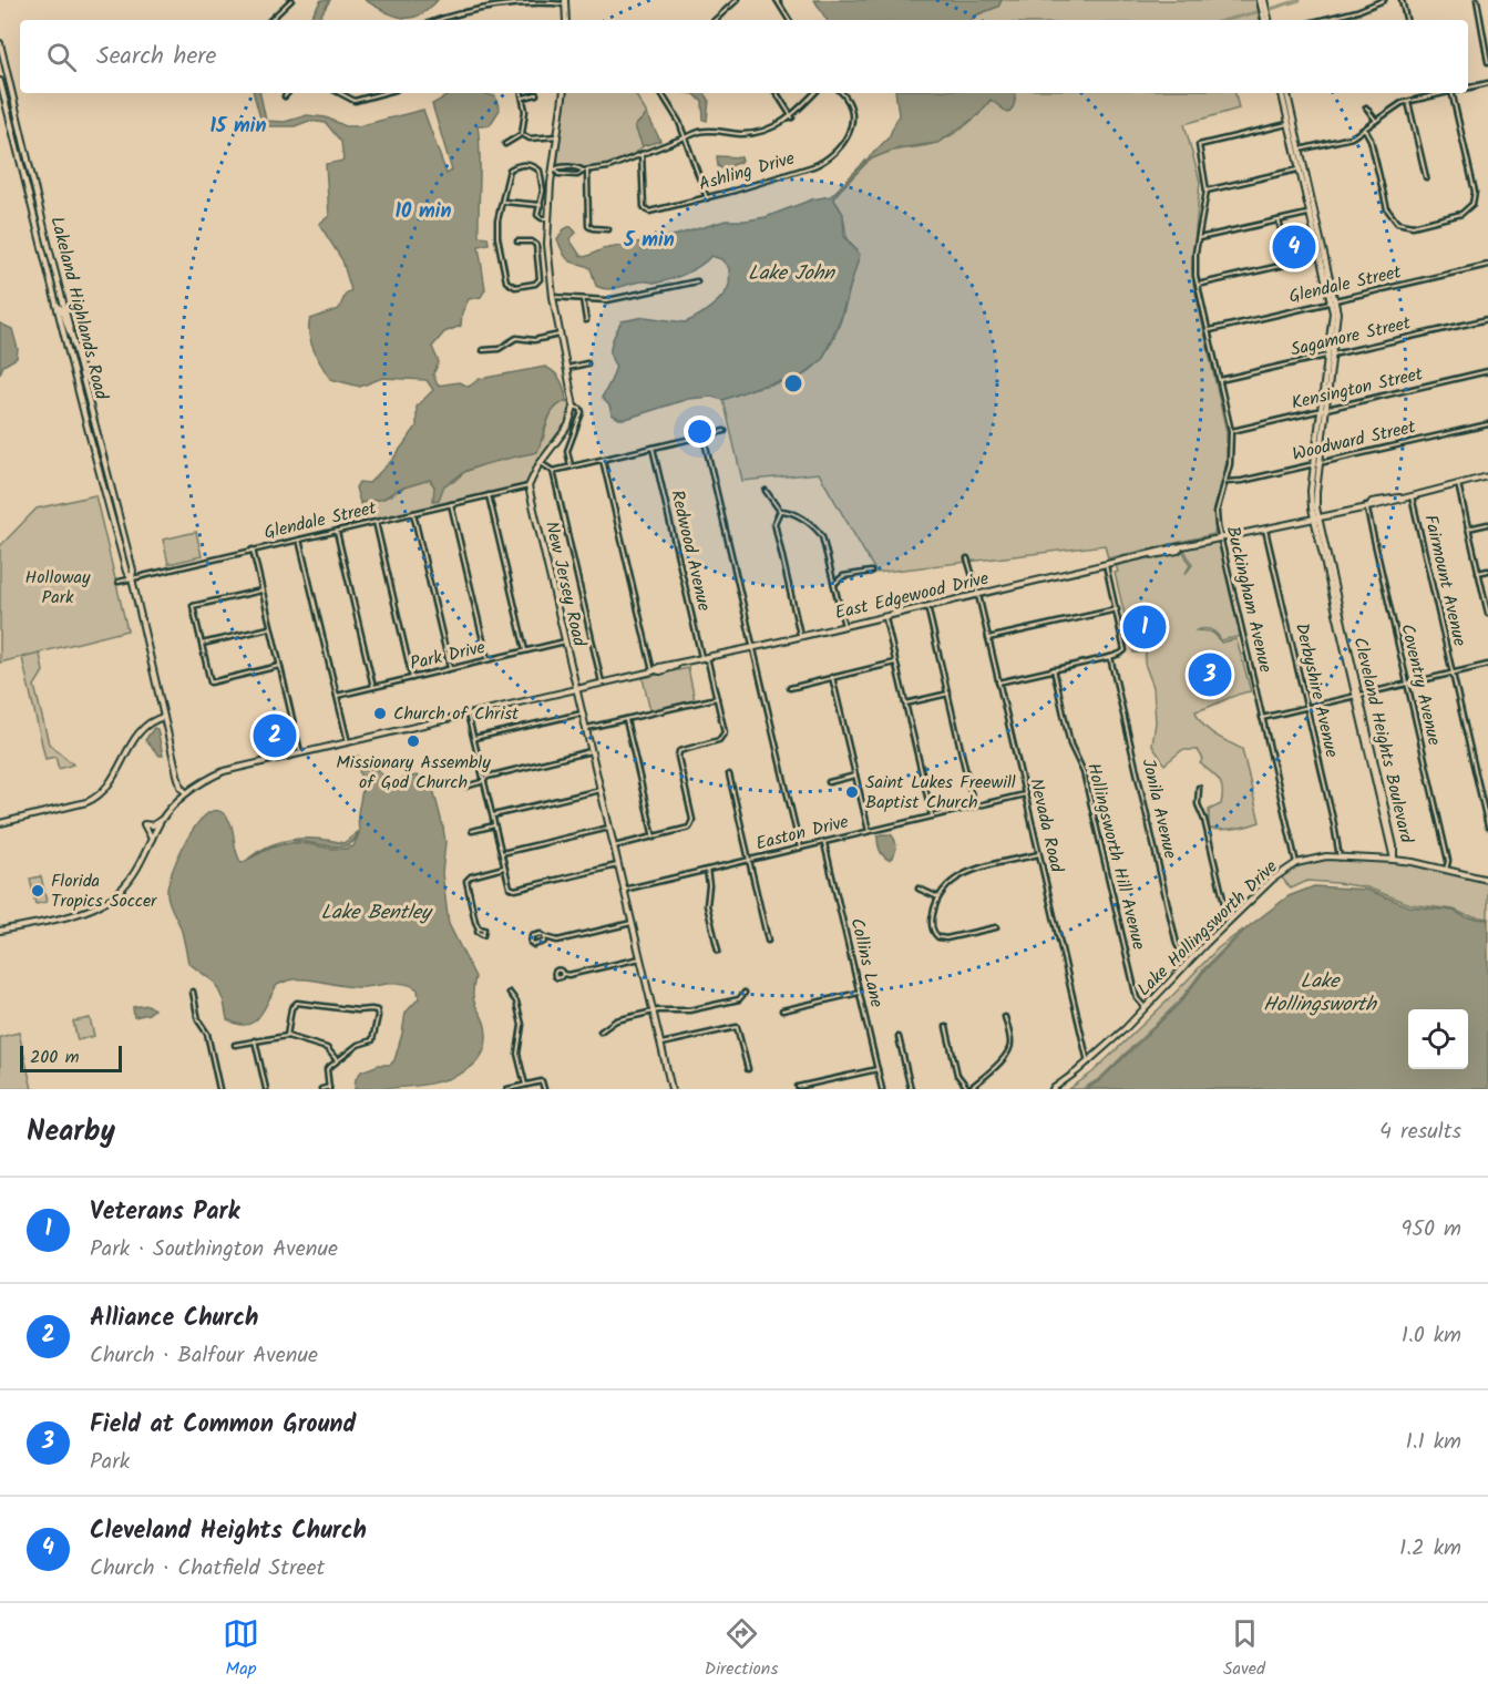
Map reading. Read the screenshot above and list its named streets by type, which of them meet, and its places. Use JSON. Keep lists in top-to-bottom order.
{
  "streets": {
    "street": [
      "Ashling Drive",
      "Glendale Street",
      "Lakeland Highlands Road",
      "Sagamore Street",
      "Kensington Street",
      "Woodward Street",
      "Redwood Avenue",
      "Fairmount Avenue",
      "New Jersey Road",
      "East Edgewood Drive",
      "Buckingham Avenue",
      "Park Drive",
      "Coventry Avenue",
      "Derbyshire Avenue",
      "Cleveland Heights Boulevard",
      "Jonila Avenue",
      "Nevada Road",
      "Easton Drive",
      "Hollingsworth Hill Avenue",
      "Lake Hollingsworth Drive",
      "Collins Lane"
    ]
  },
  "crossings": [
    ["Glendale Street", "Lakeland Highlands Road"],
    ["Glendale Street", "New Jersey Road"],
    ["Glendale Street", "Buckingham Avenue"],
    ["Glendale Street", "Cleveland Heights Boulevard"],
    ["Lakeland Highlands Road", "East Edgewood Drive"],
    ["Sagamore Street", "Buckingham Avenue"],
    ["Sagamore Street", "Cleveland Heights Boulevard"],
    ["Kensington Street", "Buckingham Avenue"],
    ["Kensington Street", "Cleveland Heights Boulevard"],
    ["Woodward Street", "Buckingham Avenue"],
    ["Woodward Street", "Cleveland Heights Boulevard"],
    ["Redwood Avenue", "East Edgewood Drive"],
    ["Fairmount Avenue", "East Edgewood Drive"],
    ["New Jersey Road", "East Edgewood Drive"],
    ["New Jersey Road", "Park Drive"],
    ["New Jersey Road", "Easton Drive"],
    ["East Edgewood Drive", "Buckingham Avenue"],
    ["East Edgewood Drive", "Coventry Avenue"],
    ["East Edgewood Drive", "Derbyshire Avenue"],
    ["East Edgewood Drive", "Cleveland Heights Boulevard"],
    ["East Edgewood Drive", "Nevada Road"],
    ["Buckingham Avenue", "Cleveland Heights Boulevard"],
    ["Buckingham Avenue", "Lake Hollingsworth Drive"],
    ["Coventry Avenue", "Lake Hollingsworth Drive"],
    ["Derbyshire Avenue", "Lake Hollingsworth Drive"],
    ["Cleveland Heights Boulevard", "Lake Hollingsworth Drive"],
    ["Jonila Avenue", "Lake Hollingsworth Drive"],
    ["Nevada Road", "Easton Drive"],
    ["Nevada Road", "Lake Hollingsworth Drive"],
    ["Easton Drive", "Collins Lane"],
    ["Hollingsworth Hill Avenue", "Lake Hollingsworth Drive"]
  ],
  "water": ["Lake John", "Lake Bentley", "Lake Hollingsworth"],
  "parks": ["Holloway Park"],
  "places": [
    "Church of Christ",
    "Missionary Assembly of God Church",
    "Saint Lukes Freewill Baptist Church",
    "Florida Tropics Soccer"
  ],
  "scale_bar": "200 m",
  "page": {
    "search": "Search here",
    "pins": [
      "4",
      "1",
      "3",
      "2"
    ],
    "scale": "200 m",
    "heading": ["Nearby", "4 results"],
    "list": [
      {
        "mark": "1",
        "name": "Veterans Park",
        "note": "Park · Southington Avenue",
        "value": "950 m"
      },
      {
        "mark": "2",
        "name": "Alliance Church",
        "note": "Church · Balfour Avenue",
        "value": "1.0 km"
      },
      {
        "mark": "3",
        "name": "Field at Common Ground",
        "note": "Park",
        "value": "1.1 km"
      },
      {
        "mark": "4",
        "name": "Cleveland Heights Church",
        "note": "Church · Chatfield Street",
        "value": "1.2 km"
      }
    ],
    "nav": ["Map", "Directions", "Saved"]
  },
  "rings": ["15 min", "10 min", "5 min"]
}
